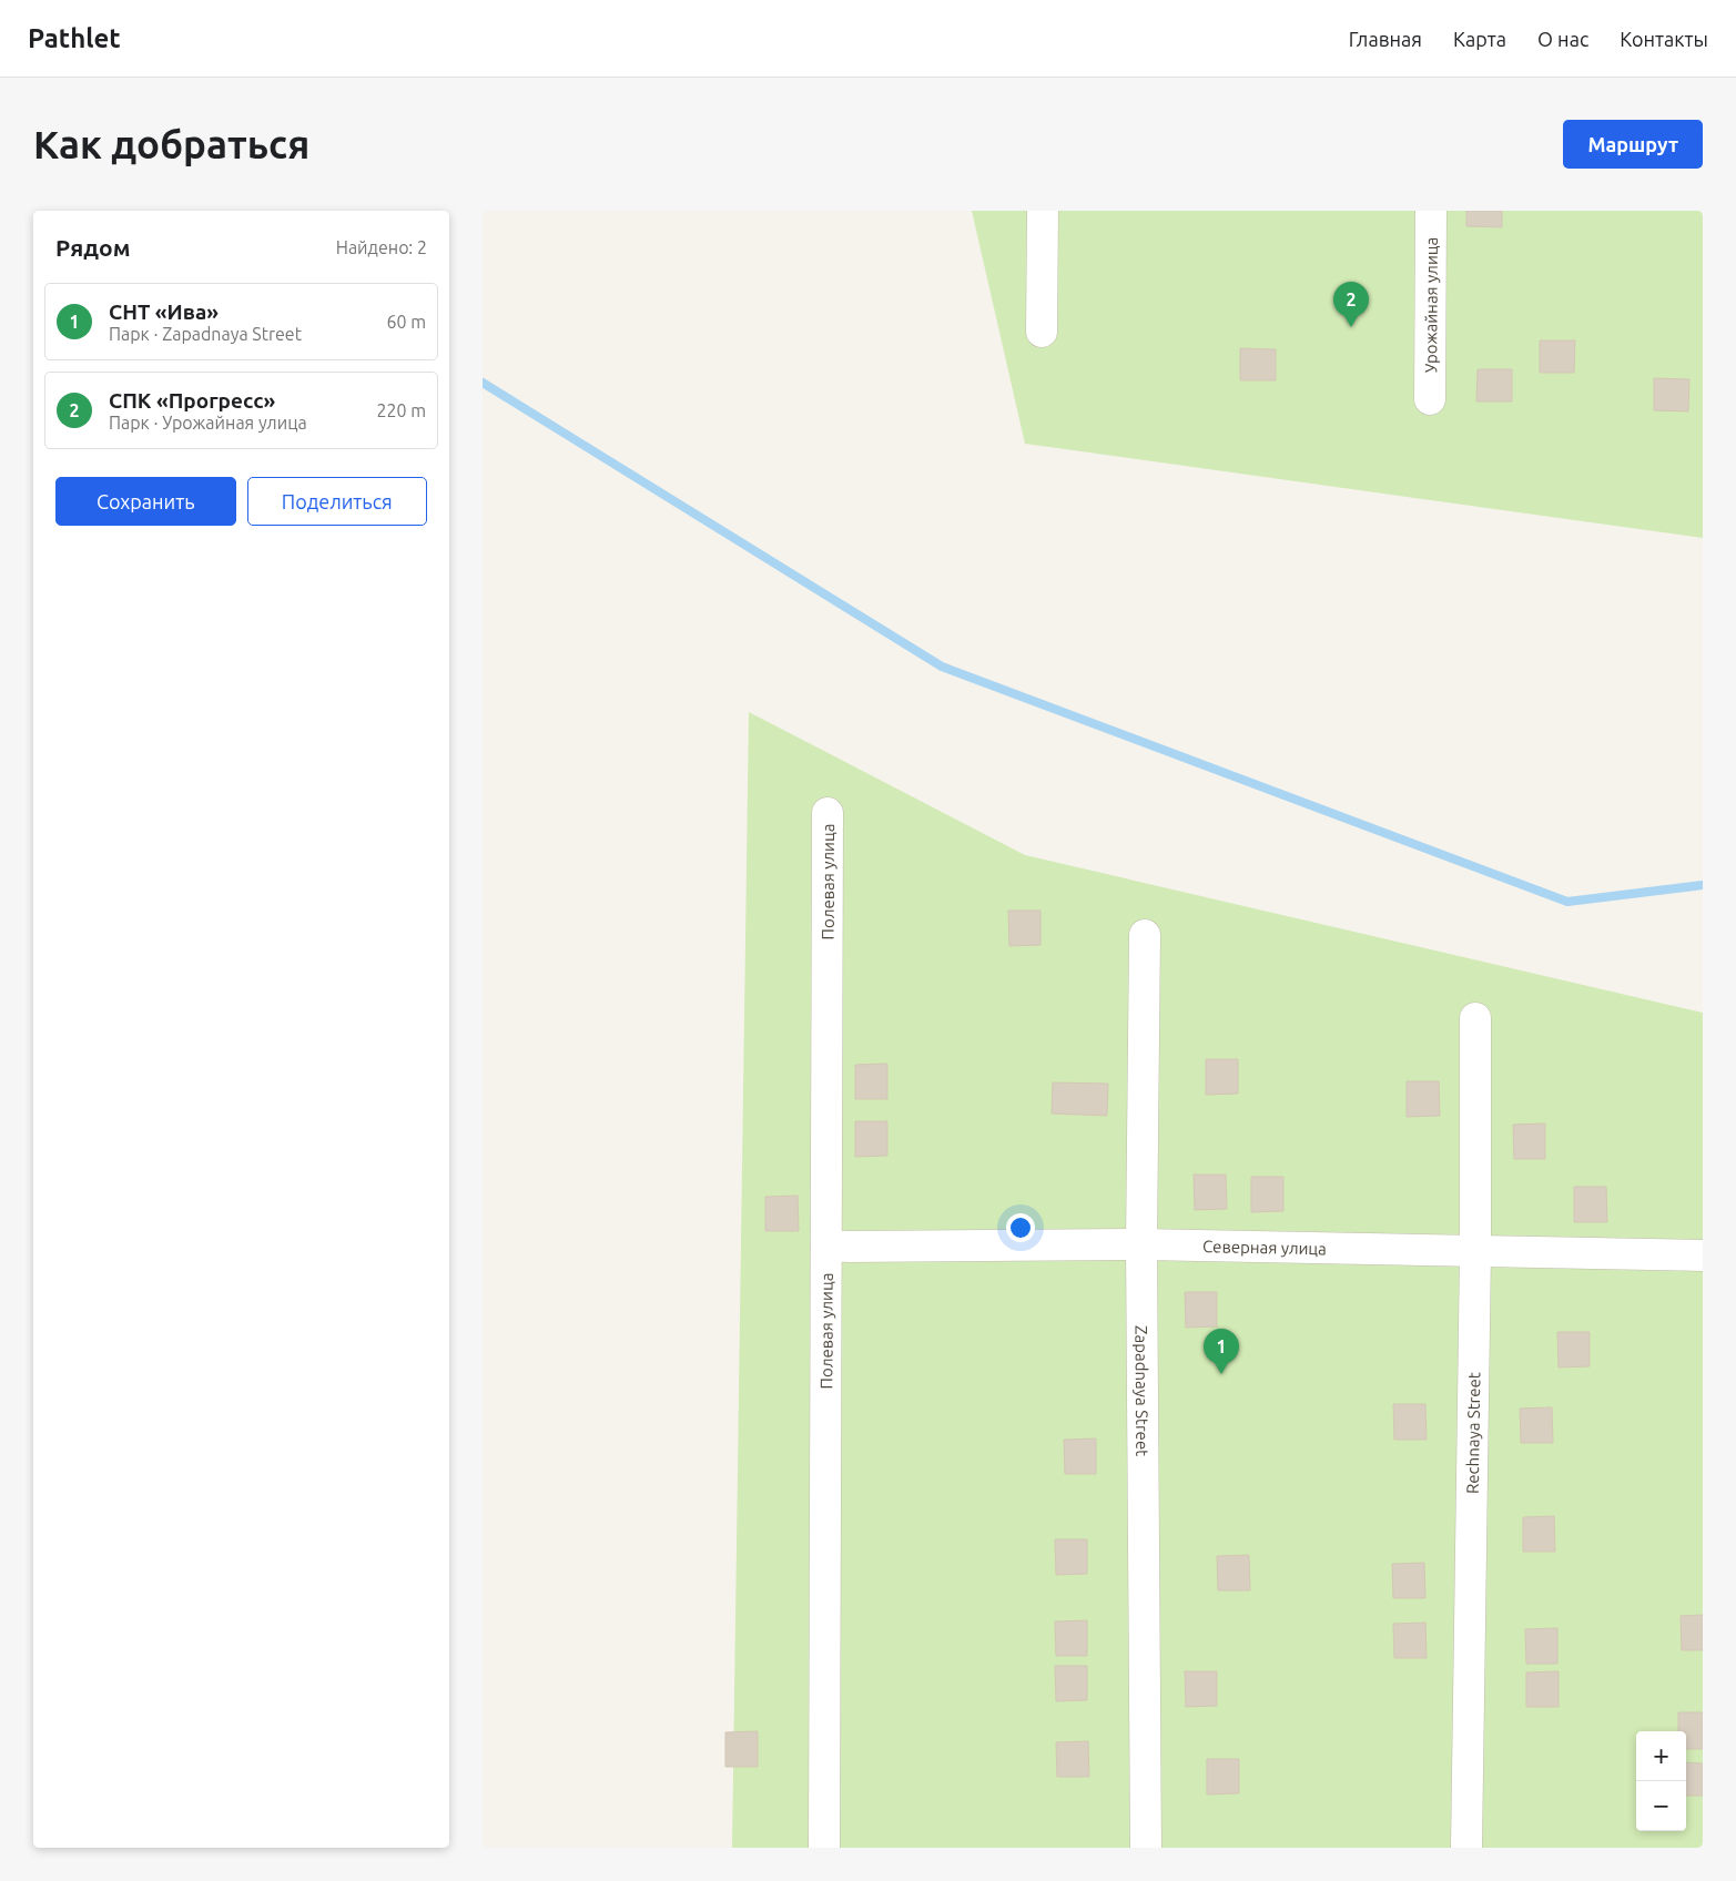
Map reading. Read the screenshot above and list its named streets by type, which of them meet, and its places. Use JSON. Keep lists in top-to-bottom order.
{
  "streets": {
    "street": [
      "Урожайная улица",
      "Полевая улица",
      "Северная улица",
      "Zapadnaya Street",
      "Rechnaya Street"
    ]
  },
  "crossings": [
    ["Полевая улица", "Северная улица"],
    ["Северная улица", "Zapadnaya Street"],
    ["Северная улица", "Rechnaya Street"]
  ],
  "page": {
    "header": "Pathlet",
    "nav": [
      "Главная",
      "Карта",
      "О нас",
      "Контакты"
    ],
    "buttons": [
      "Маршрут",
      ["Сохранить", "Поделиться"]
    ],
    "title": "Как добраться",
    "heading": ["Рядом", "Найдено: 2"],
    "pins": ["2", "1"],
    "list": [
      {
        "mark": "1",
        "name": "СНТ «Ива»",
        "note": "Парк · Zapadnaya Street",
        "value": "60 m"
      },
      {
        "mark": "2",
        "name": "СПК «Прогресс»",
        "note": "Парк · Урожайная улица",
        "value": "220 m"
      }
    ],
    "map_buttons": ["+", "−"]
  }
}
